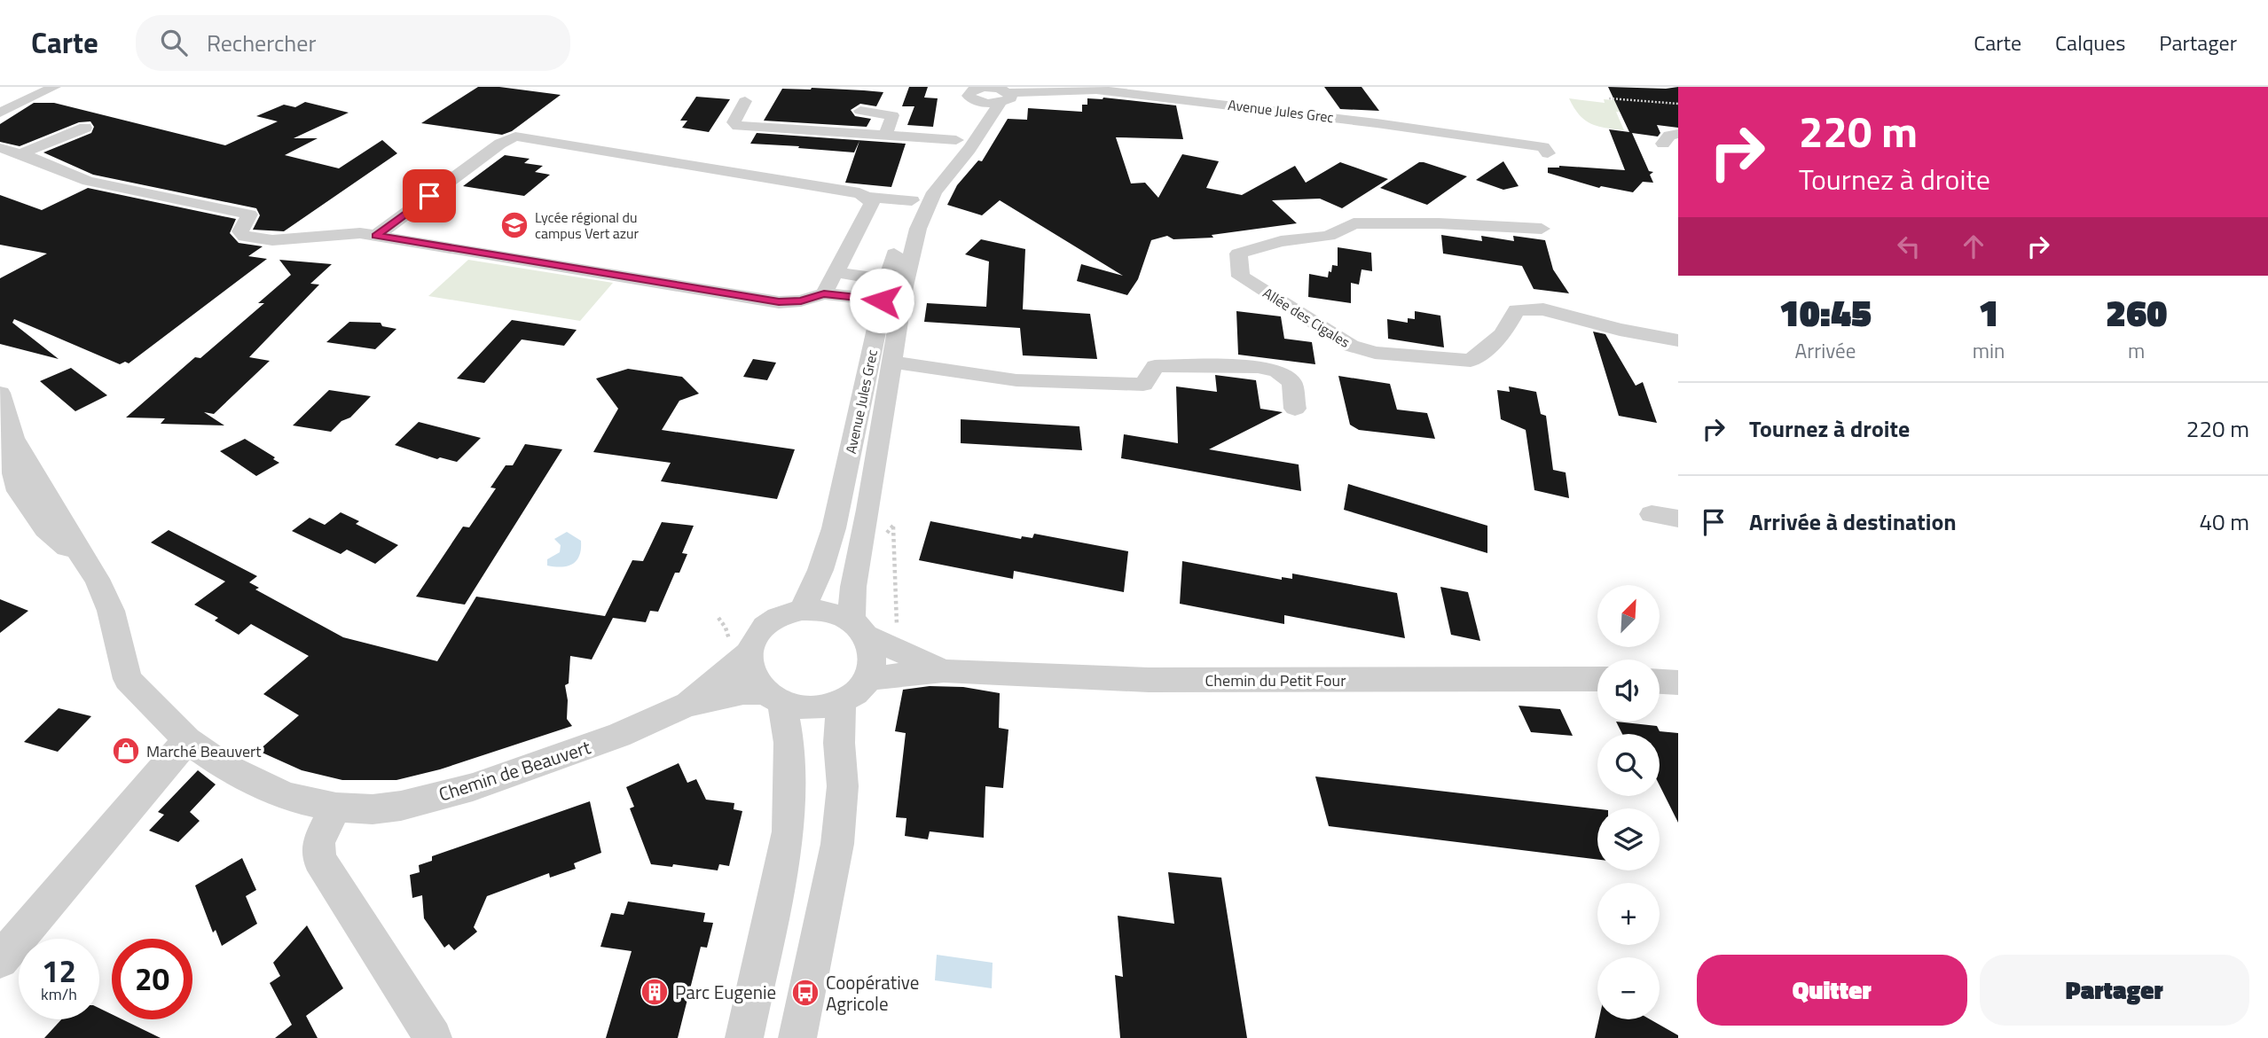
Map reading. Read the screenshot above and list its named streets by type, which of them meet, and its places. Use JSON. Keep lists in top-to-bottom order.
{
  "streets": {
    "street": [
      "Avenue Jules Grec",
      "Allée des Cigales",
      "Chemin du Petit Four",
      "Chemin de Beauvert"
    ]
  },
  "crossings": [
    ["Avenue Jules Grec", "Chemin du Petit Four"],
    ["Avenue Jules Grec", "Chemin de Beauvert"],
    ["Chemin du Petit Four", "Chemin de Beauvert"]
  ],
  "places": {
    "school or university": ["Lycée régional du campus Vert azur"],
    "shop": ["Marché Beauvert"],
    "building": ["Parc Eugenie"],
    "bus stop": ["Coopérative Agricole"]
  },
  "north": "top right",
  "page": {
    "header": "Carte",
    "search": "Rechercher",
    "nav": ["Carte", "Calques", "Partager"],
    "turn": ["220 m", "Tournez à droite"],
    "eta": [
      "10:45",
      "Arrivée",
      "1",
      "min",
      "260",
      "m"
    ],
    "list": [
      {
        "name": "Tournez à droite",
        "value": "220 m"
      },
      {
        "name": "Arrivée à destination",
        "value": "40 m"
      }
    ],
    "map_buttons": ["+", "−"],
    "speed": "12 km/h",
    "limit": "20",
    "buttons": ["Quitter", "Partager"]
  }
}
